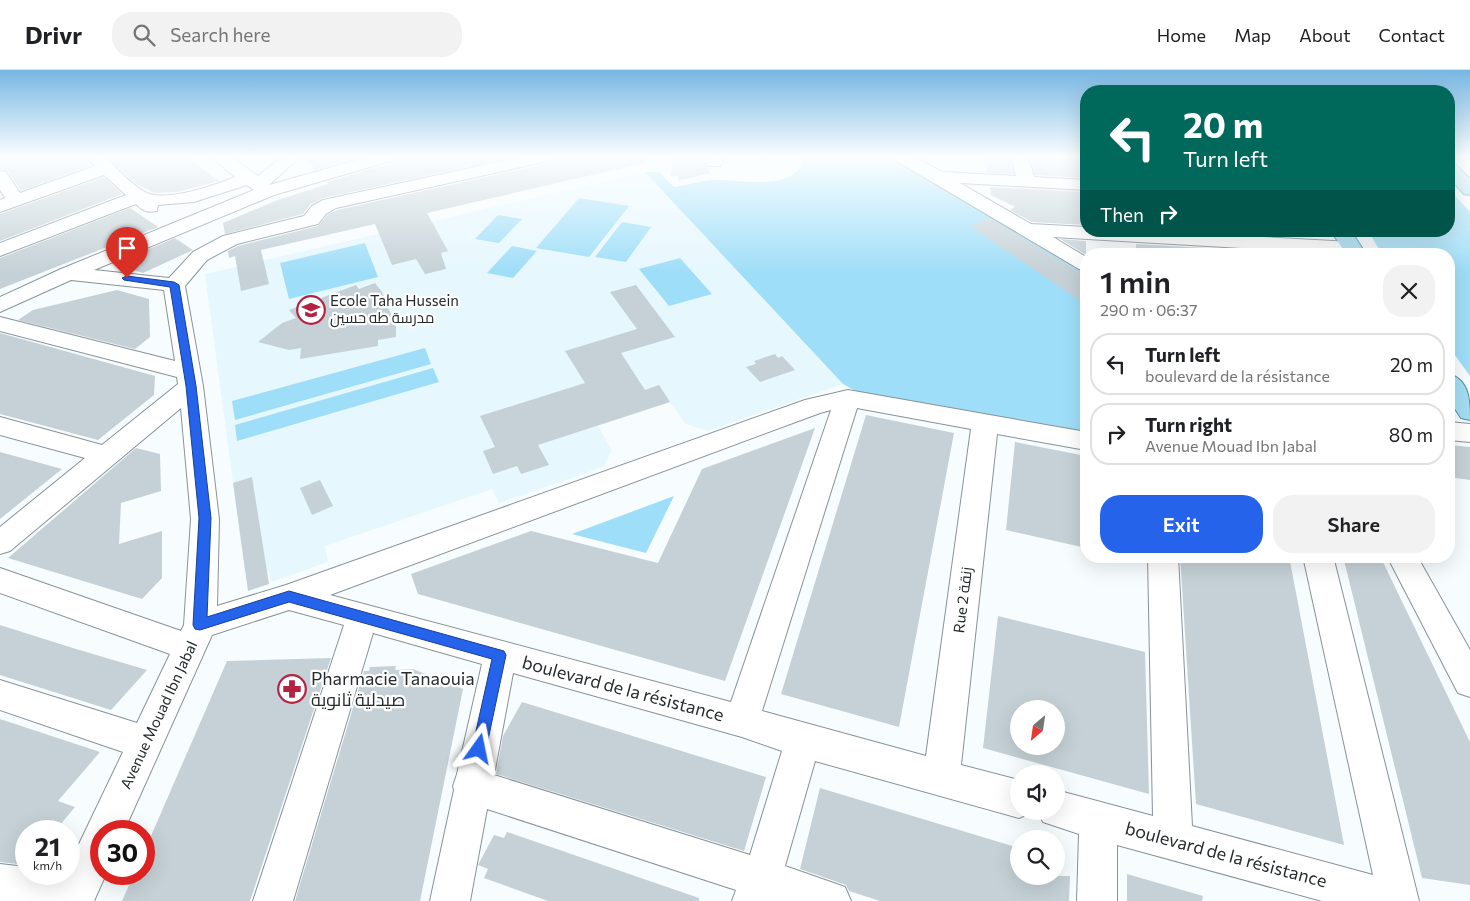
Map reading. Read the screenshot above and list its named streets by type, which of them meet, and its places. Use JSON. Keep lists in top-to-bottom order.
{
  "streets": {
    "street": ["Rue 2 زنقة", "boulevard de la résistance", "Avenue Mouad Ibn Jabal"]
  },
  "crossings": [
    ["Rue 2 زنقة", "boulevard de la résistance"]
  ],
  "places": {
    "school or university": ["Ecole Taha Hussein مدرسة طه حسين"],
    "pharmacy": ["Pharmacie Tanaouia صيدلية ثانوية"]
  },
  "north": "bottom left",
  "page": {
    "header": "Drivr",
    "search": "Search here",
    "nav": [
      "Home",
      "Map",
      "About",
      "Contact"
    ],
    "turn": ["20 m", "Turn left"],
    "then": "Then",
    "heading": ["1 min", "290 m · 06:37"],
    "list": [
      {
        "name": "Turn left",
        "note": "boulevard de la résistance",
        "value": "20 m"
      },
      {
        "name": "Turn right",
        "note": "Avenue Mouad Ibn Jabal",
        "value": "80 m"
      }
    ],
    "buttons": ["Exit", "Share"],
    "speed": "21 km/h",
    "limit": "30"
  }
}
